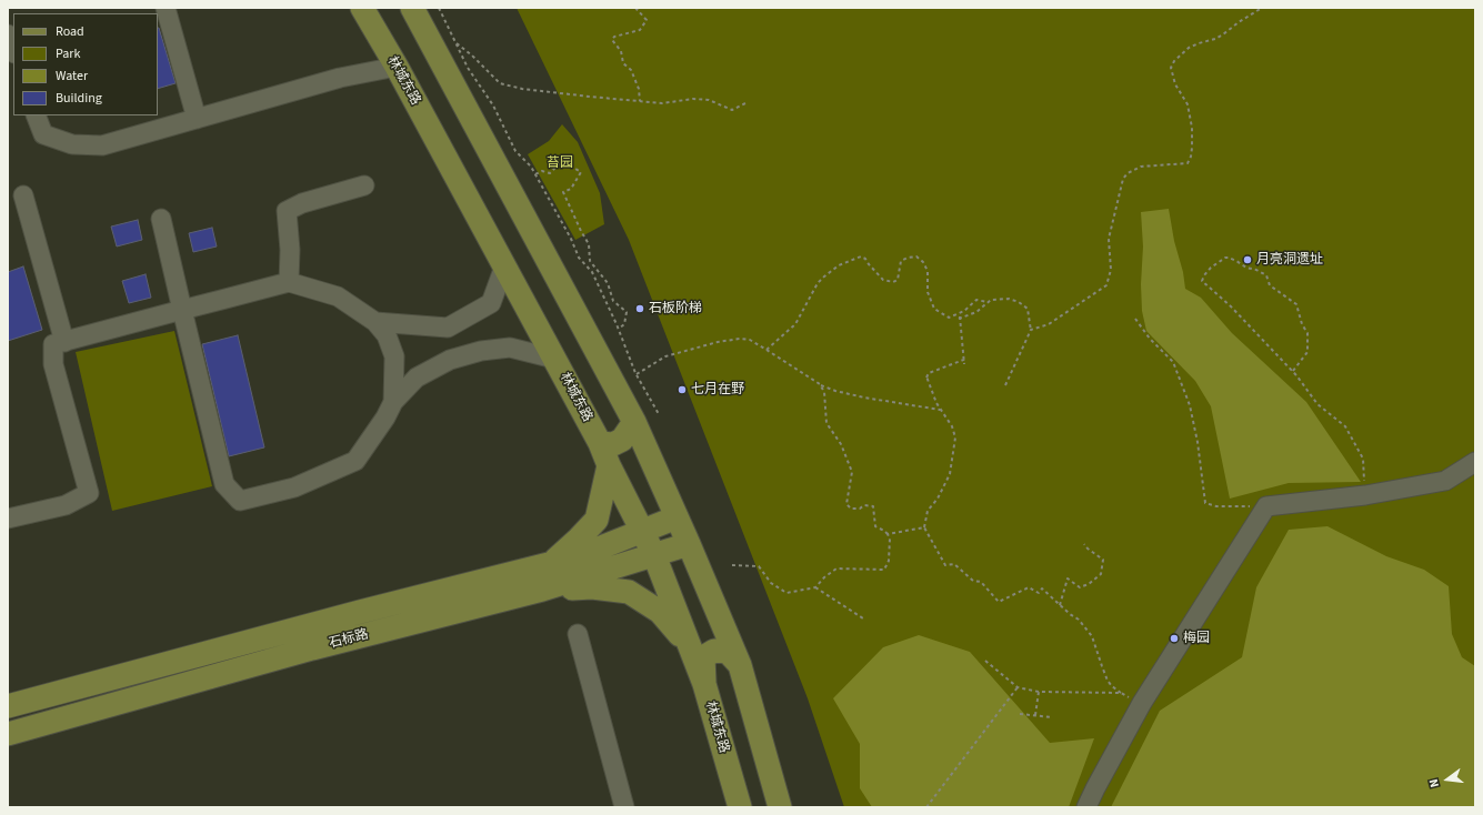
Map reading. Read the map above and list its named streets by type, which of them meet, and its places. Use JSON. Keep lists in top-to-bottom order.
{
  "streets": {
    "main road": ["林城东路", "石标路"]
  },
  "crossings": [
    ["林城东路", "石标路"]
  ],
  "parks": ["苔园"],
  "places": [
    "月亮洞遗址",
    "石板阶梯",
    "七月在野",
    "梅园"
  ],
  "legend": [
    "Road",
    "Park",
    "Water",
    "Building"
  ],
  "north": "left"
}
